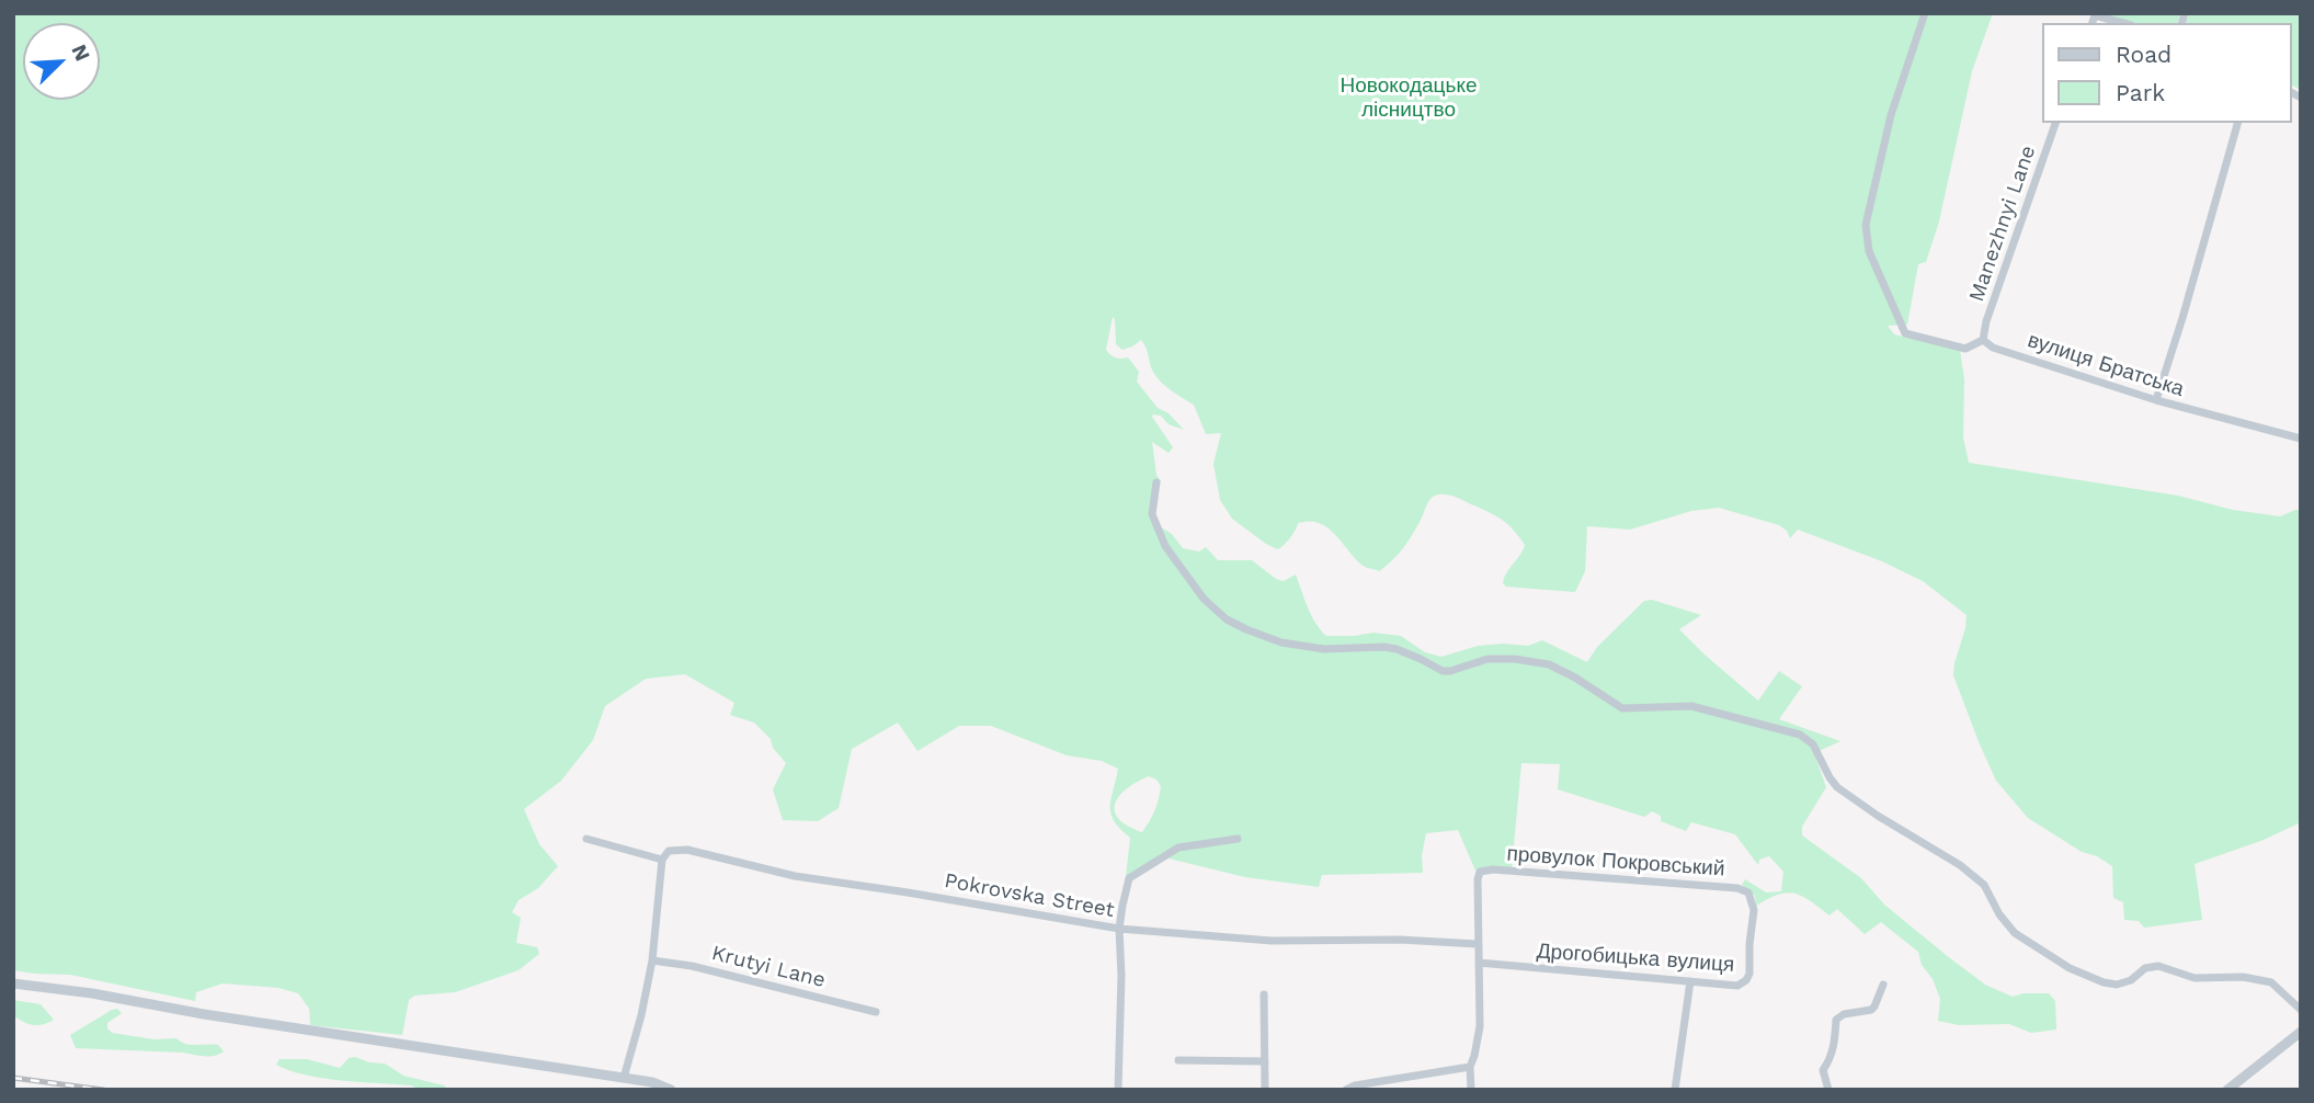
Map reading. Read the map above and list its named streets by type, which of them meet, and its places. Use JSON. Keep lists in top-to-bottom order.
{
  "streets": {
    "street": [
      "Manezhnyi Lane",
      "вулиця Братська",
      "провулок Покровський",
      "Pokrovska Street",
      "Дрогобицька вулиця",
      "Krutyi Lane"
    ]
  },
  "crossings": [
    ["Manezhnyi Lane", "вулиця Братська"],
    ["провулок Покровський", "Pokrovska Street"],
    ["провулок Покровський", "Дрогобицька вулиця"]
  ],
  "parks": ["Новокодацьке лісництво"],
  "legend": ["Road", "Park"],
  "north": "top right"
}
